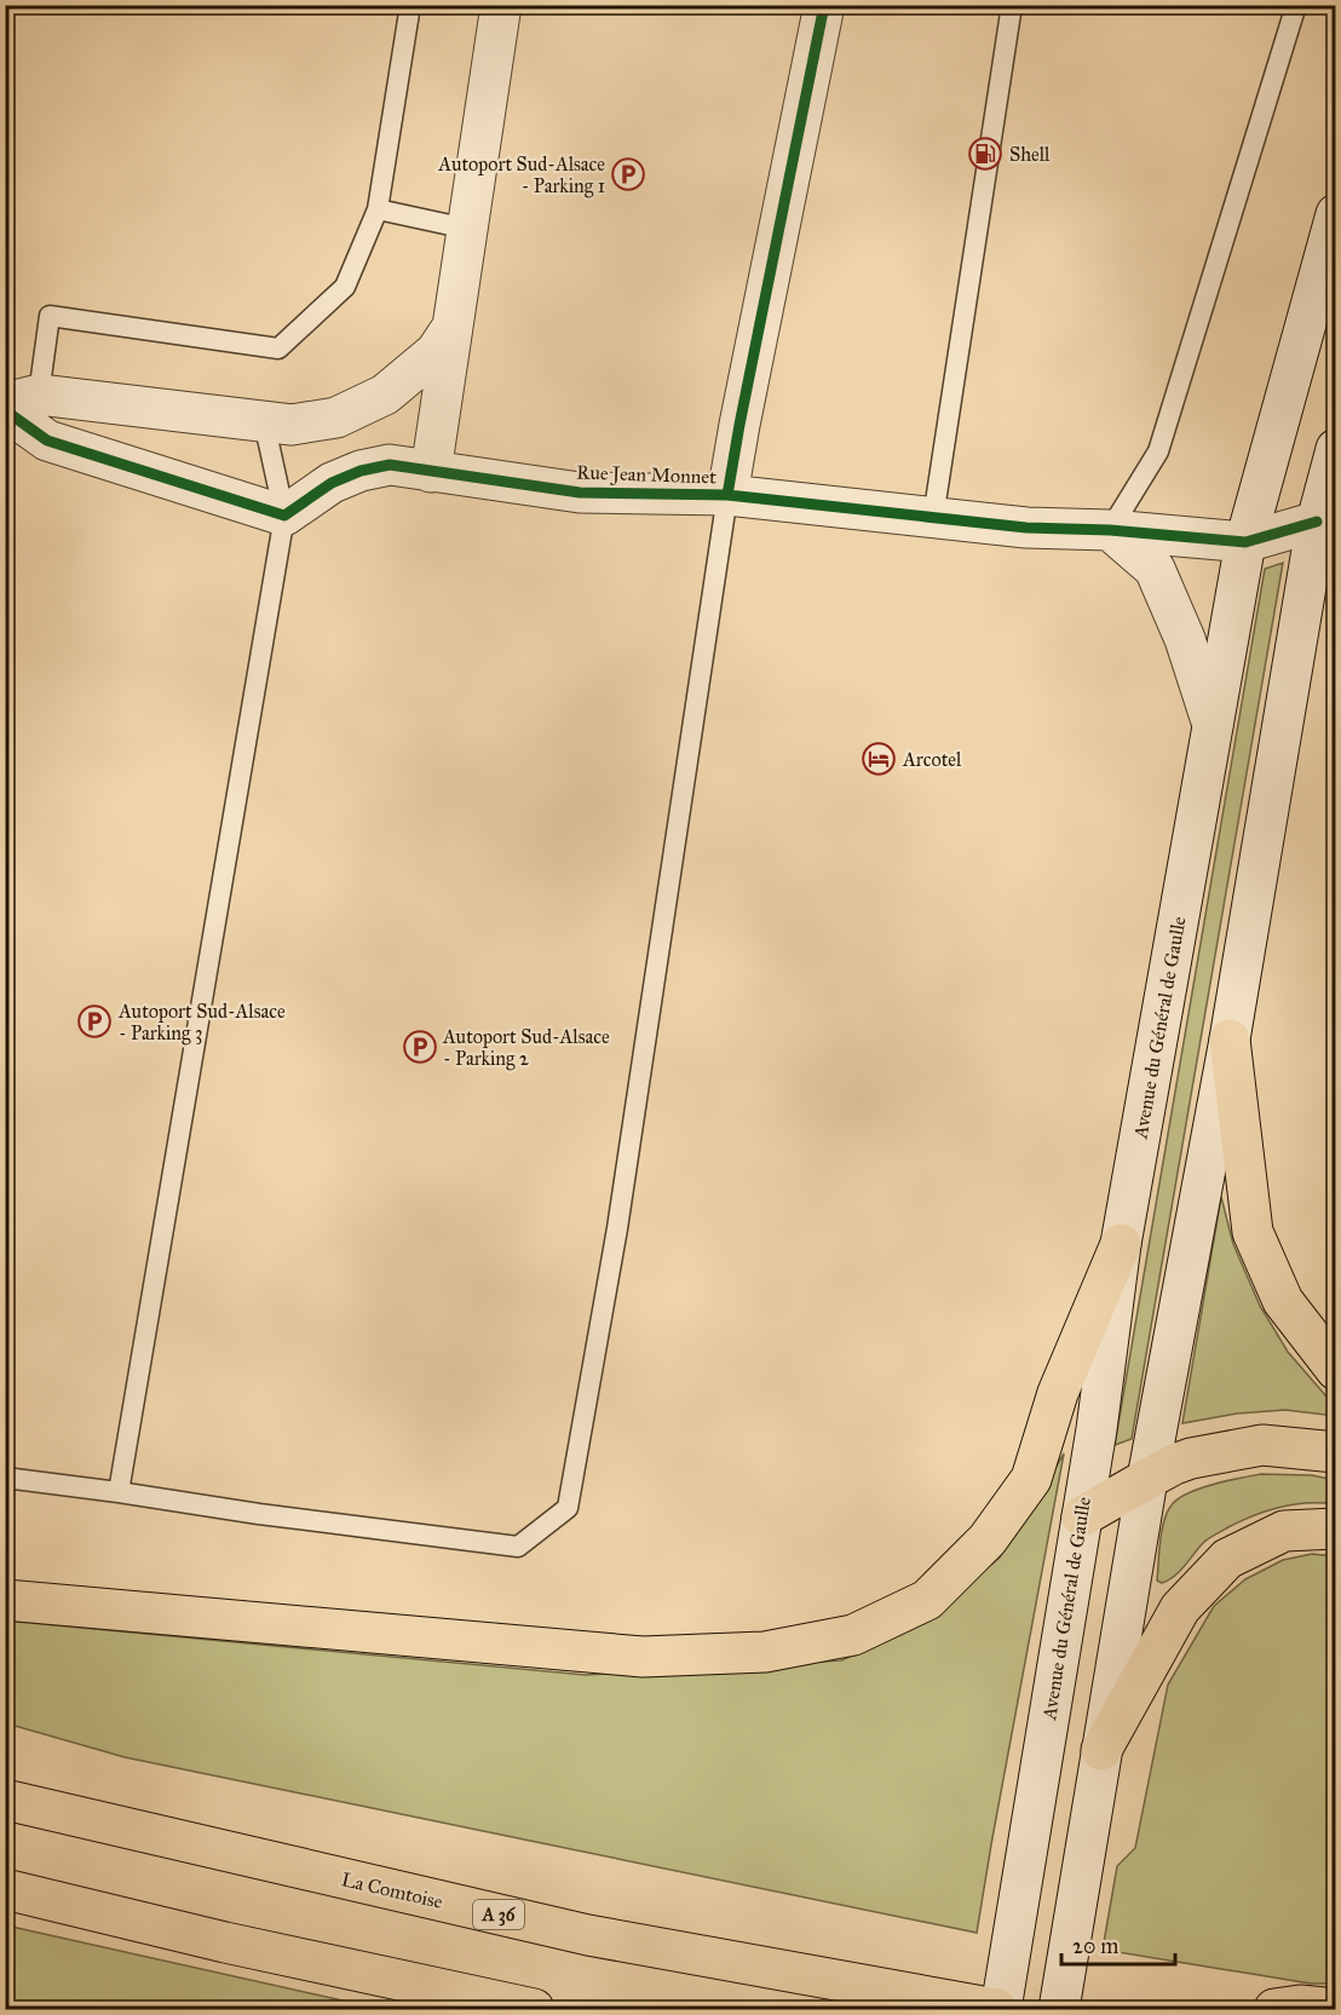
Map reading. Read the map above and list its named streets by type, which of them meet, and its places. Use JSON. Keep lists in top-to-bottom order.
{
  "streets": {
    "highway": ["La Comtoise", "A 36"],
    "main road": ["Rue Jean Monnet", "Avenue du Général de Gaulle"]
  },
  "crossings": [
    ["Rue Jean Monnet", "Avenue du Général de Gaulle"],
    ["Avenue du Général de Gaulle", "La Comtoise"]
  ],
  "places": {
    "fuel station": ["Shell"],
    "parking": ["Autoport Sud-Alsace - Parking 1", "Autoport Sud-Alsace - Parking 3", "Autoport Sud-Alsace - Parking 2"],
    "hotel": ["Arcotel"]
  },
  "scale_bar": "20 m"
}
